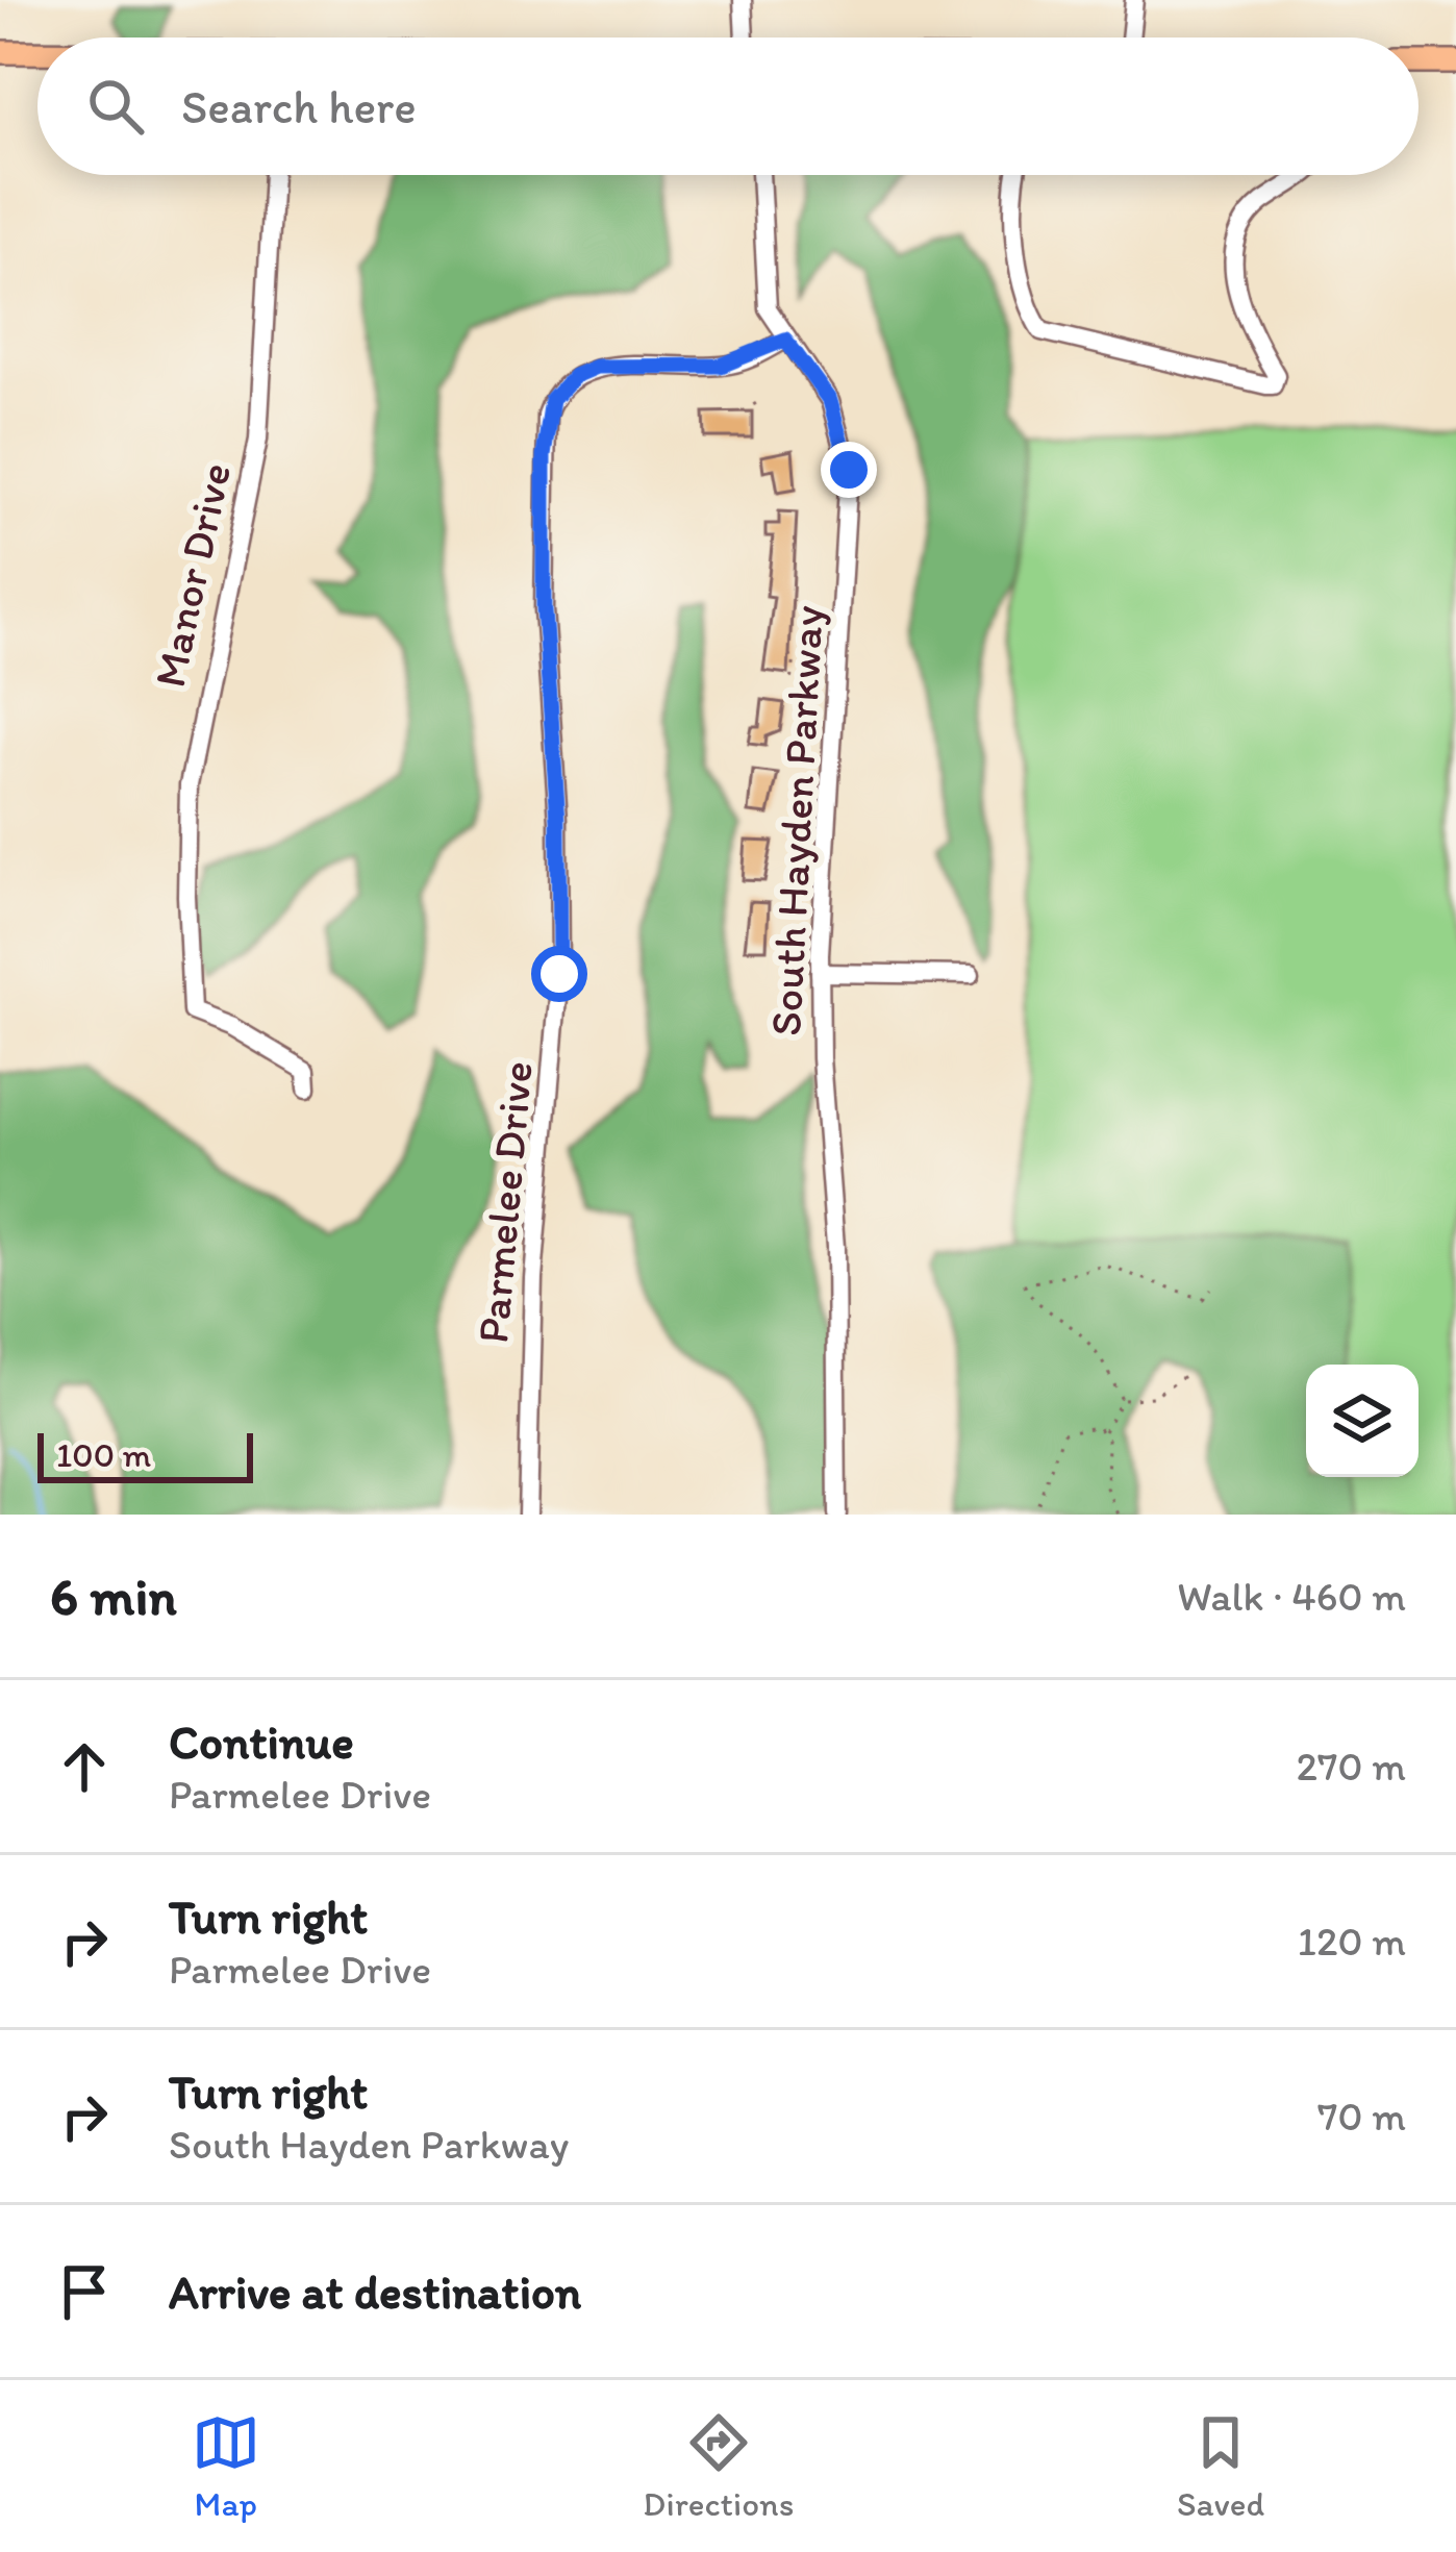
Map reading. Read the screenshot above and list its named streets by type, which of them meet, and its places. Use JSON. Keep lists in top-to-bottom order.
{
  "streets": {
    "street": ["Manor Drive", "South Hayden Parkway", "Parmelee Drive"]
  },
  "crossings": [
    ["South Hayden Parkway", "Parmelee Drive"]
  ],
  "scale_bar": "100 m",
  "page": {
    "search": "Search here",
    "scale": "100 m",
    "heading": ["6 min", "Walk · 460 m"],
    "list": [
      ["Continue", "Parmelee Drive", "270 m"],
      ["Turn right", "Parmelee Drive", "120 m"],
      ["Turn right", "South Hayden Parkway", "70 m"],
      "Arrive at destination"
    ],
    "nav": ["Map", "Directions", "Saved"]
  }
}
